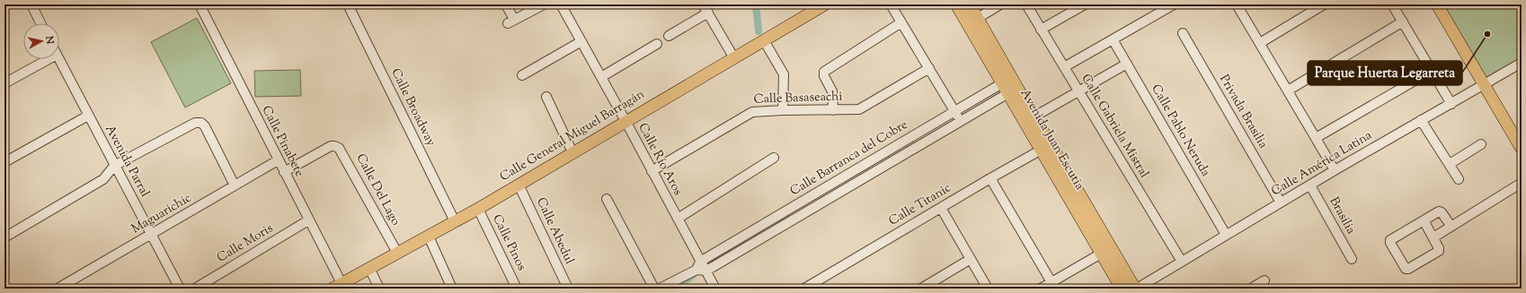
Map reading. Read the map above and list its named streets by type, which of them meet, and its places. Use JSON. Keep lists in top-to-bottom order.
{
  "streets": {
    "main road": ["Calle General Miguel Barragán", "Avenida Juan Escutia"],
    "street": [
      "Calle Basaseachi",
      "Calle Broadway",
      "Privada Brasilia",
      "Calle Gabriela Mistral",
      "Calle Pablo Neruda",
      "Calle Pinabete",
      "Calle Barranca del Cobre",
      "Calle Río Aros",
      "Avenida Parral",
      "Calle América Latina",
      "Calle Del Lago",
      "Calle Titanic",
      "Maguarichic",
      "Brasilia",
      "Calle Abedul",
      "Calle Pinos",
      "Calle Moris"
    ]
  },
  "crossings": [
    ["Calle Basaseachi", "Calle Río Aros"],
    ["Calle Broadway", "Calle General Miguel Barragán"],
    ["Privada Brasilia", "Calle América Latina"],
    ["Calle Gabriela Mistral", "Calle América Latina"],
    ["Calle Pablo Neruda", "Calle América Latina"],
    ["Calle General Miguel Barragán", "Calle Pinabete"],
    ["Calle General Miguel Barragán", "Calle Río Aros"],
    ["Calle General Miguel Barragán", "Calle Del Lago"],
    ["Calle General Miguel Barragán", "Calle Abedul"],
    ["Calle General Miguel Barragán", "Calle Pinos"],
    ["Avenida Juan Escutia", "Calle Barranca del Cobre"],
    ["Avenida Juan Escutia", "Calle América Latina"],
    ["Avenida Juan Escutia", "Calle Titanic"],
    ["Calle Pinabete", "Calle Del Lago"],
    ["Calle Pinabete", "Maguarichic"],
    ["Calle Pinabete", "Calle Moris"],
    ["Calle Barranca del Cobre", "Calle Río Aros"],
    ["Avenida Parral", "Maguarichic"],
    ["Calle América Latina", "Brasilia"]
  ],
  "places": ["Parque Huerta Legarreta"],
  "north": "right"
}
